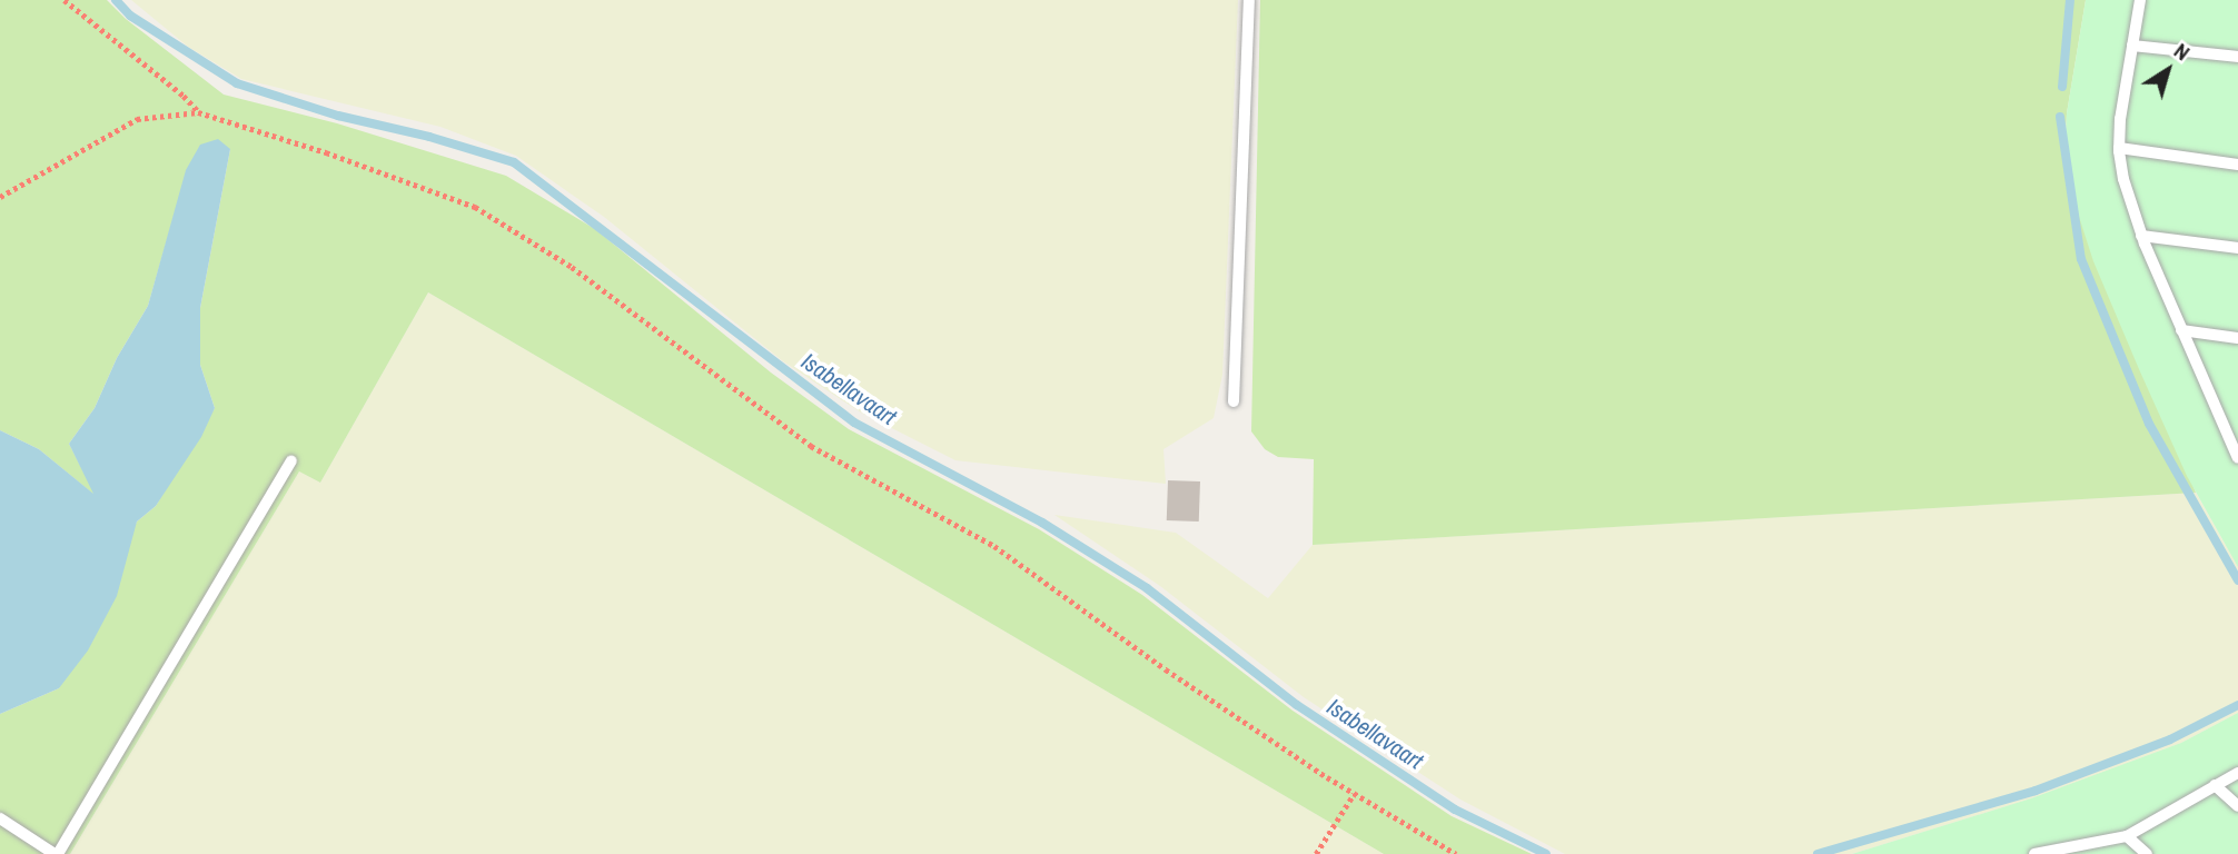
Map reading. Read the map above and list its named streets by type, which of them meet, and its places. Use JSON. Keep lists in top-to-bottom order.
{
  "water": ["Isabellavaart"],
  "north": "top right"
}
